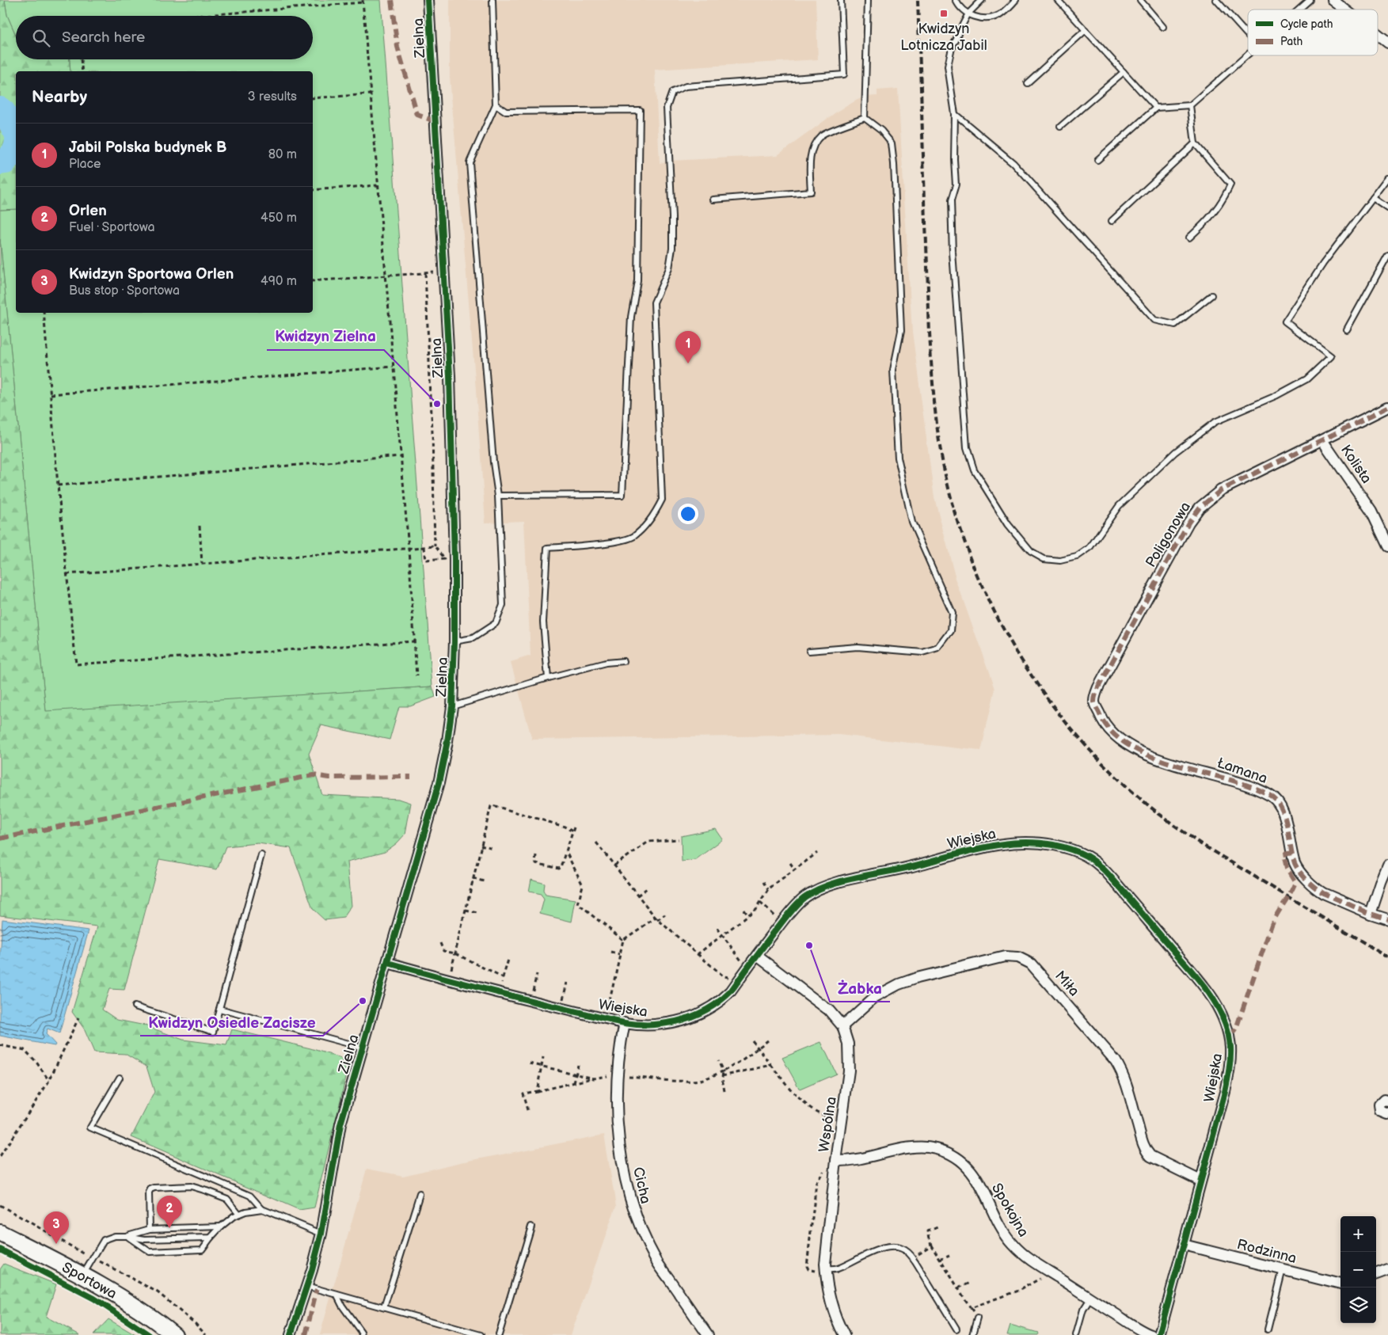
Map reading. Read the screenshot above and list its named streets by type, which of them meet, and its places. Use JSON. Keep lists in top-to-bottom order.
{
  "streets": {
    "main road": ["Sportowa"],
    "street": [
      "Zielna",
      "Kolista",
      "Poligonowa",
      "Łamana",
      "Wiejska",
      "Miła",
      "Wspólna",
      "Cicha",
      "Spokojna",
      "Rodzinna"
    ]
  },
  "crossings": [
    ["Zielna", "Wiejska"],
    ["Kolista", "Poligonowa"],
    ["Poligonowa", "Łamana"],
    ["Wiejska", "Miła"],
    ["Wiejska", "Wspólna"],
    ["Wiejska", "Cicha"],
    ["Wiejska", "Rodzinna"],
    ["Miła", "Wspólna"],
    ["Wspólna", "Spokojna"]
  ],
  "places": {
    "transit": ["Kwidzyn Lotnicza Jabil"],
    "other": ["Kwidzyn Zielna", "Żabka", "Kwidzyn Osiedle Zacisze"]
  },
  "legend": ["Cycle path", "Path"],
  "page": {
    "search": "Search here",
    "heading": ["Nearby", "3 results"],
    "list": [
      {
        "mark": "1",
        "name": "Jabil Polska budynek B",
        "note": "Place",
        "value": "80 m"
      },
      {
        "mark": "2",
        "name": "Orlen",
        "note": "Fuel · Sportowa",
        "value": "450 m"
      },
      {
        "mark": "3",
        "name": "Kwidzyn Sportowa Orlen",
        "note": "Bus stop · Sportowa",
        "value": "490 m"
      }
    ],
    "pins": ["1", "2", "3"],
    "map_buttons": ["+", "−"]
  }
}
